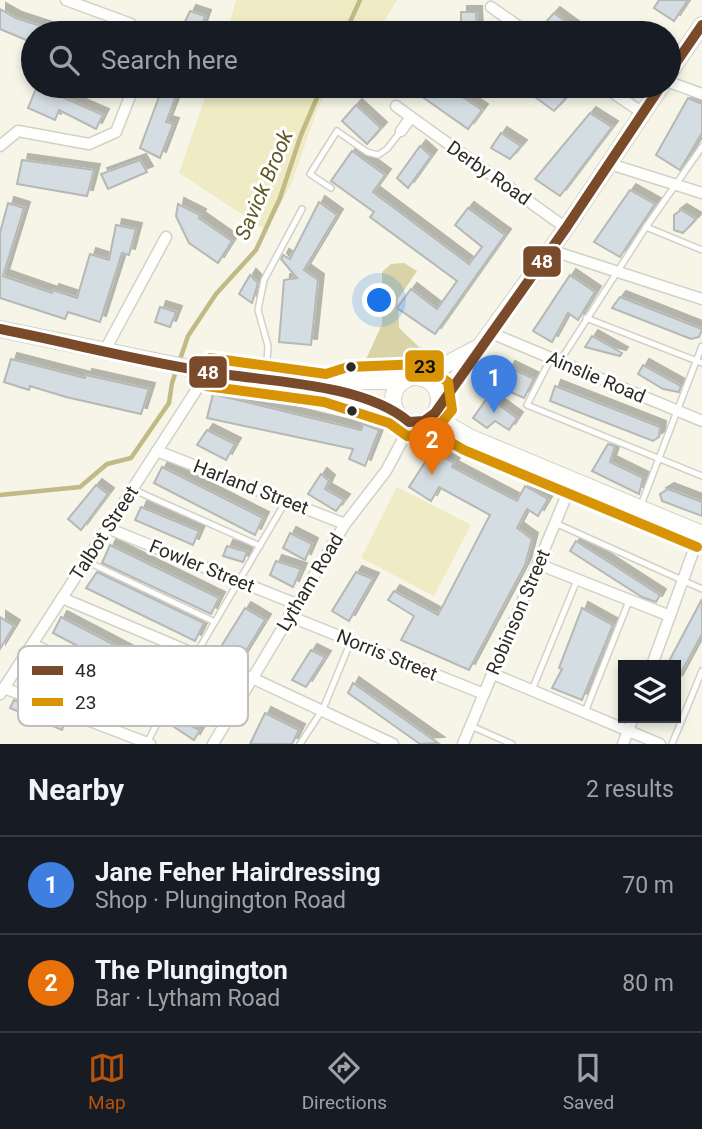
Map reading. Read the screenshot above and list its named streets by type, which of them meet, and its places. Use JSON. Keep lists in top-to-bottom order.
{
  "streets": {
    "street": [
      "Derby Road",
      "Ainslie Road",
      "Harland Street",
      "Talbot Street",
      "Fowler Street",
      "Lytham Road",
      "Robinson Street",
      "Norris Street"
    ]
  },
  "crossings": [
    ["Harland Street", "Talbot Street"],
    ["Harland Street", "Lytham Road"],
    ["Talbot Street", "Fowler Street"],
    ["Fowler Street", "Lytham Road"],
    ["Lytham Road", "Norris Street"],
    ["Robinson Street", "Norris Street"]
  ],
  "water": ["Savick Brook"],
  "lines": ["transit line 48", "transit line 23"],
  "legend": ["48", "23"],
  "page": {
    "search": "Search here",
    "pins": ["1", "2"],
    "heading": ["Nearby", "2 results"],
    "list": [
      {
        "mark": "1",
        "name": "Jane Feher Hairdressing",
        "note": "Shop · Plungington Road",
        "value": "70 m"
      },
      {
        "mark": "2",
        "name": "The Plungington",
        "note": "Bar · Lytham Road",
        "value": "80 m"
      }
    ],
    "nav": ["Map", "Directions", "Saved"]
  }
}
